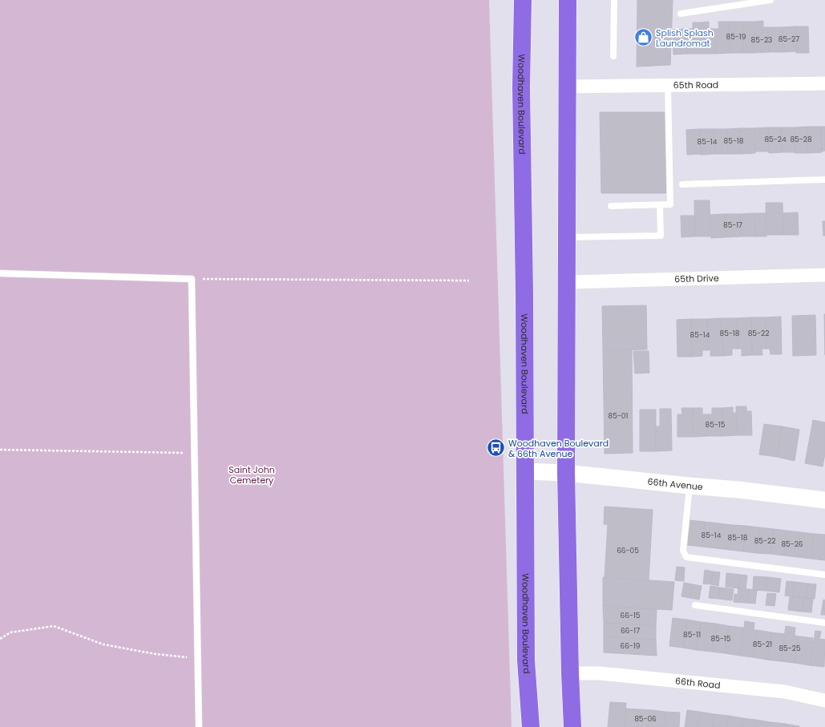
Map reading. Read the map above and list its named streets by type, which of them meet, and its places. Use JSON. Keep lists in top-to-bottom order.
{
  "streets": {
    "main road": ["Woodhaven Boulevard"],
    "street": [
      "65th Road",
      "65th Drive",
      "66th Avenue",
      "66th Road"
    ]
  },
  "crossings": [
    ["Woodhaven Boulevard", "66th Avenue"]
  ],
  "parks": ["Saint John Cemetery"],
  "places": {
    "shop": ["Splish Splash Laundromat"],
    "bus stop": ["Woodhaven Boulevard & 66th Avenue"]
  },
  "house_numbers": [
    "85-19",
    "85-27",
    "85-23",
    "85-24",
    "85-28",
    "85-18",
    "85-14",
    "85-17",
    "85-18",
    "85-22",
    "85-14",
    "85-01",
    "85-15",
    "85-14",
    "85-18",
    "85-22",
    "85-26",
    "66-05",
    "66-15",
    "66-17",
    "85-11",
    "85-15",
    "85-21",
    "66-19",
    "85-25",
    "85-06"
  ]
}
